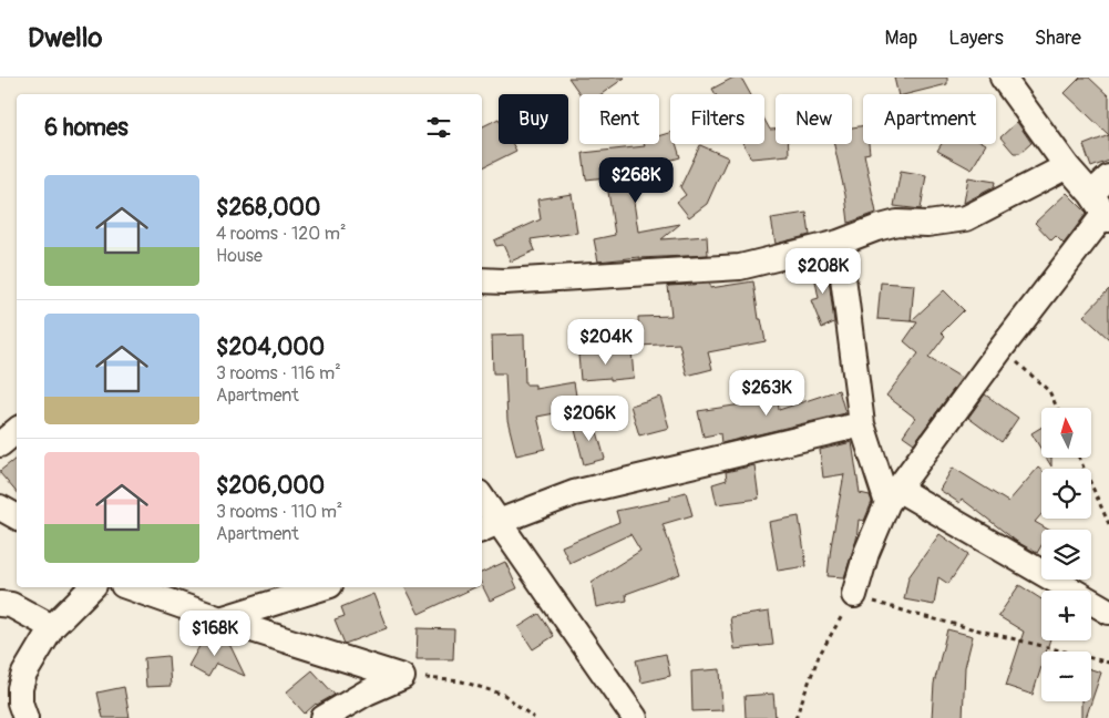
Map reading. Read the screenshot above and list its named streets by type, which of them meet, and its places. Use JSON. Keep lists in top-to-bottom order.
{
  "north": "top",
  "page": {
    "header": "Dwello",
    "nav": ["Map", "Layers", "Share"],
    "chip": [
      "Buy",
      "Rent",
      "Filters",
      "New",
      "Apartment"
    ],
    "heading": "6 homes",
    "price": [
      "$268K",
      "$208K",
      "$204K",
      "$263K",
      "$206K",
      "$168K"
    ],
    "list": [
      {
        "name": "$268,000",
        "note": "4 rooms · 120 m² · House"
      },
      {
        "name": "$204,000",
        "note": "3 rooms · 116 m² · Apartment"
      },
      {
        "name": "$206,000",
        "note": "3 rooms · 110 m² · Apartment"
      }
    ],
    "map_buttons": ["+", "−"]
  }
}
